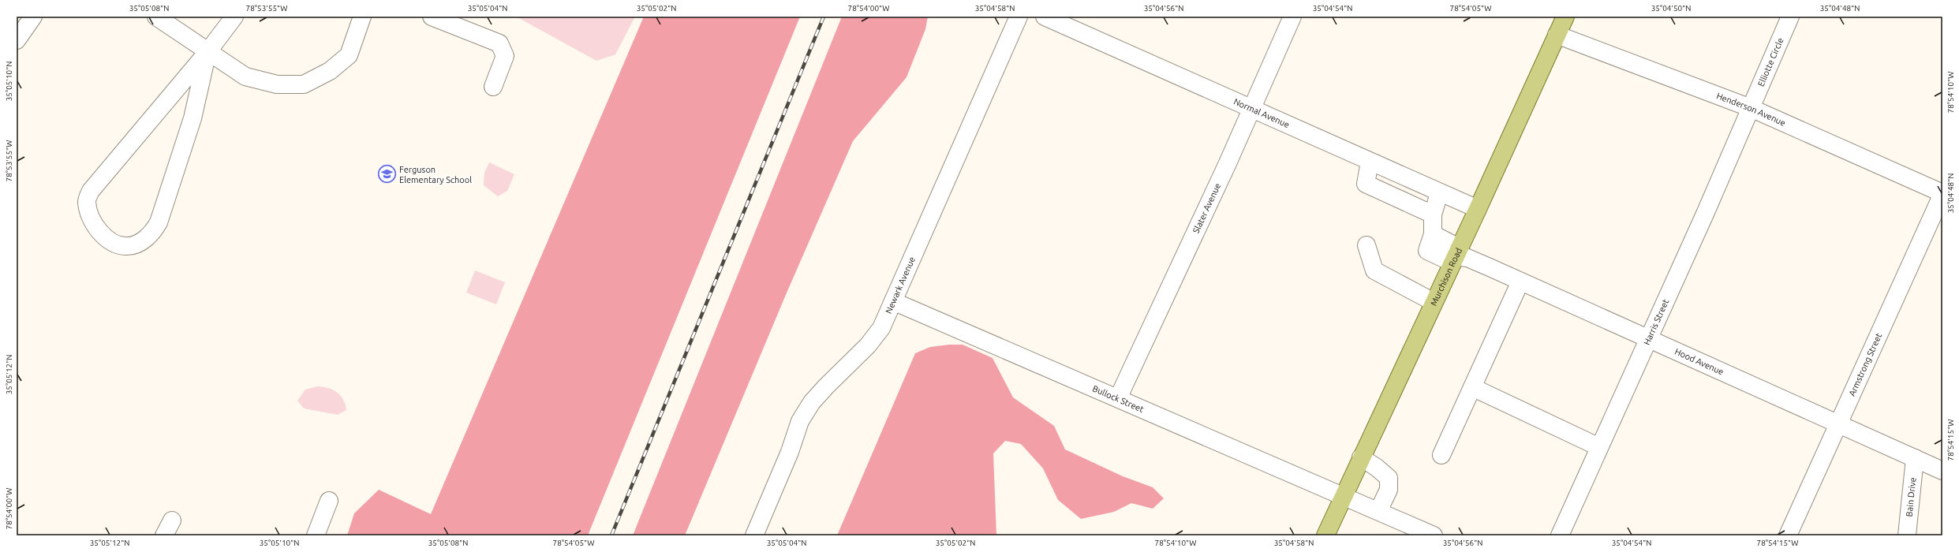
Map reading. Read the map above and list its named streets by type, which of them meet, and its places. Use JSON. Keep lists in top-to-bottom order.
{
  "streets": {
    "main road": ["Murchison Road"],
    "street": [
      "Elliotte Circle",
      "Henderson Avenue",
      "Normal Avenue",
      "Slater Avenue",
      "Newark Avenue",
      "Harris Street",
      "Hood Avenue",
      "Armstrong Street",
      "Bullock Street",
      "Bain Drive"
    ]
  },
  "crossings": [
    ["Elliotte Circle", "Henderson Avenue"],
    ["Elliotte Circle", "Harris Street"],
    ["Henderson Avenue", "Murchison Road"],
    ["Henderson Avenue", "Harris Street"],
    ["Henderson Avenue", "Armstrong Street"],
    ["Normal Avenue", "Slater Avenue"],
    ["Normal Avenue", "Murchison Road"],
    ["Slater Avenue", "Bullock Street"],
    ["Murchison Road", "Hood Avenue"],
    ["Murchison Road", "Bullock Street"],
    ["Newark Avenue", "Bullock Street"],
    ["Harris Street", "Hood Avenue"],
    ["Hood Avenue", "Armstrong Street"],
    ["Hood Avenue", "Bain Drive"]
  ],
  "places": {
    "school or university": ["Ferguson Elementary School"]
  },
  "coordinates": [
    "35°05'08\"N",
    "78°53'55\"W",
    "35°05'04\"N",
    "35°05'02\"N",
    "78°54'00\"W",
    "35°04'58\"N",
    "35°04'56\"N",
    "35°04'54\"N",
    "78°54'05\"W",
    "35°04'50\"N",
    "35°04'48\"N",
    "35°05'10\"N",
    "78°54'10\"W",
    "35°05'12\"N",
    "78°54'15\"W"
  ]
}
